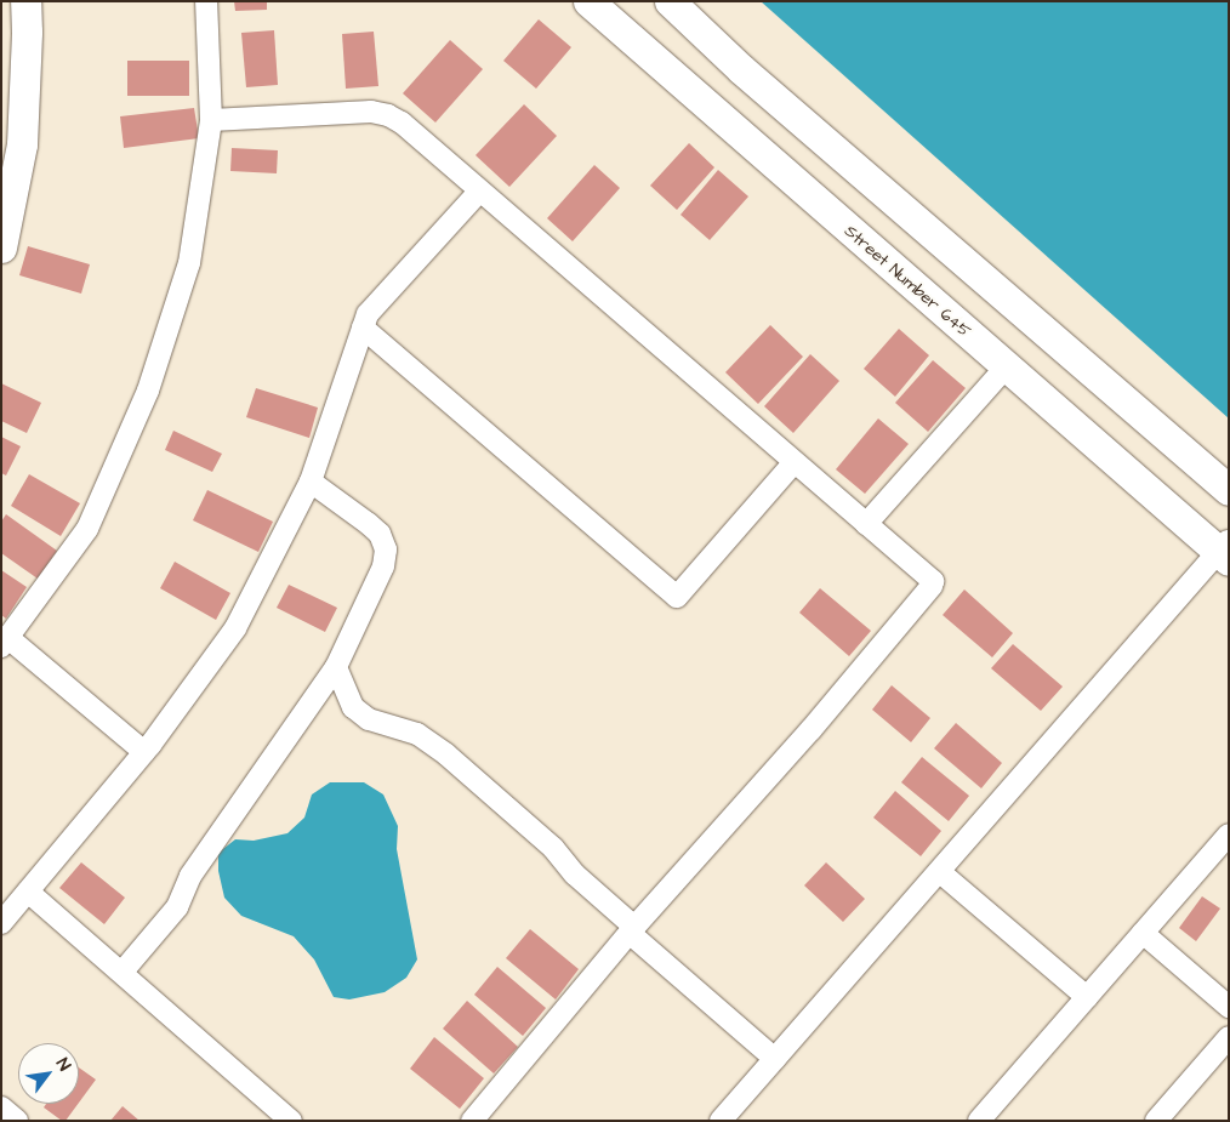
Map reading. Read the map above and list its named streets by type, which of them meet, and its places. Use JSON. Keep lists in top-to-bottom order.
{
  "streets": {
    "street": ["Street Number 645"]
  },
  "north": "top right"
}
